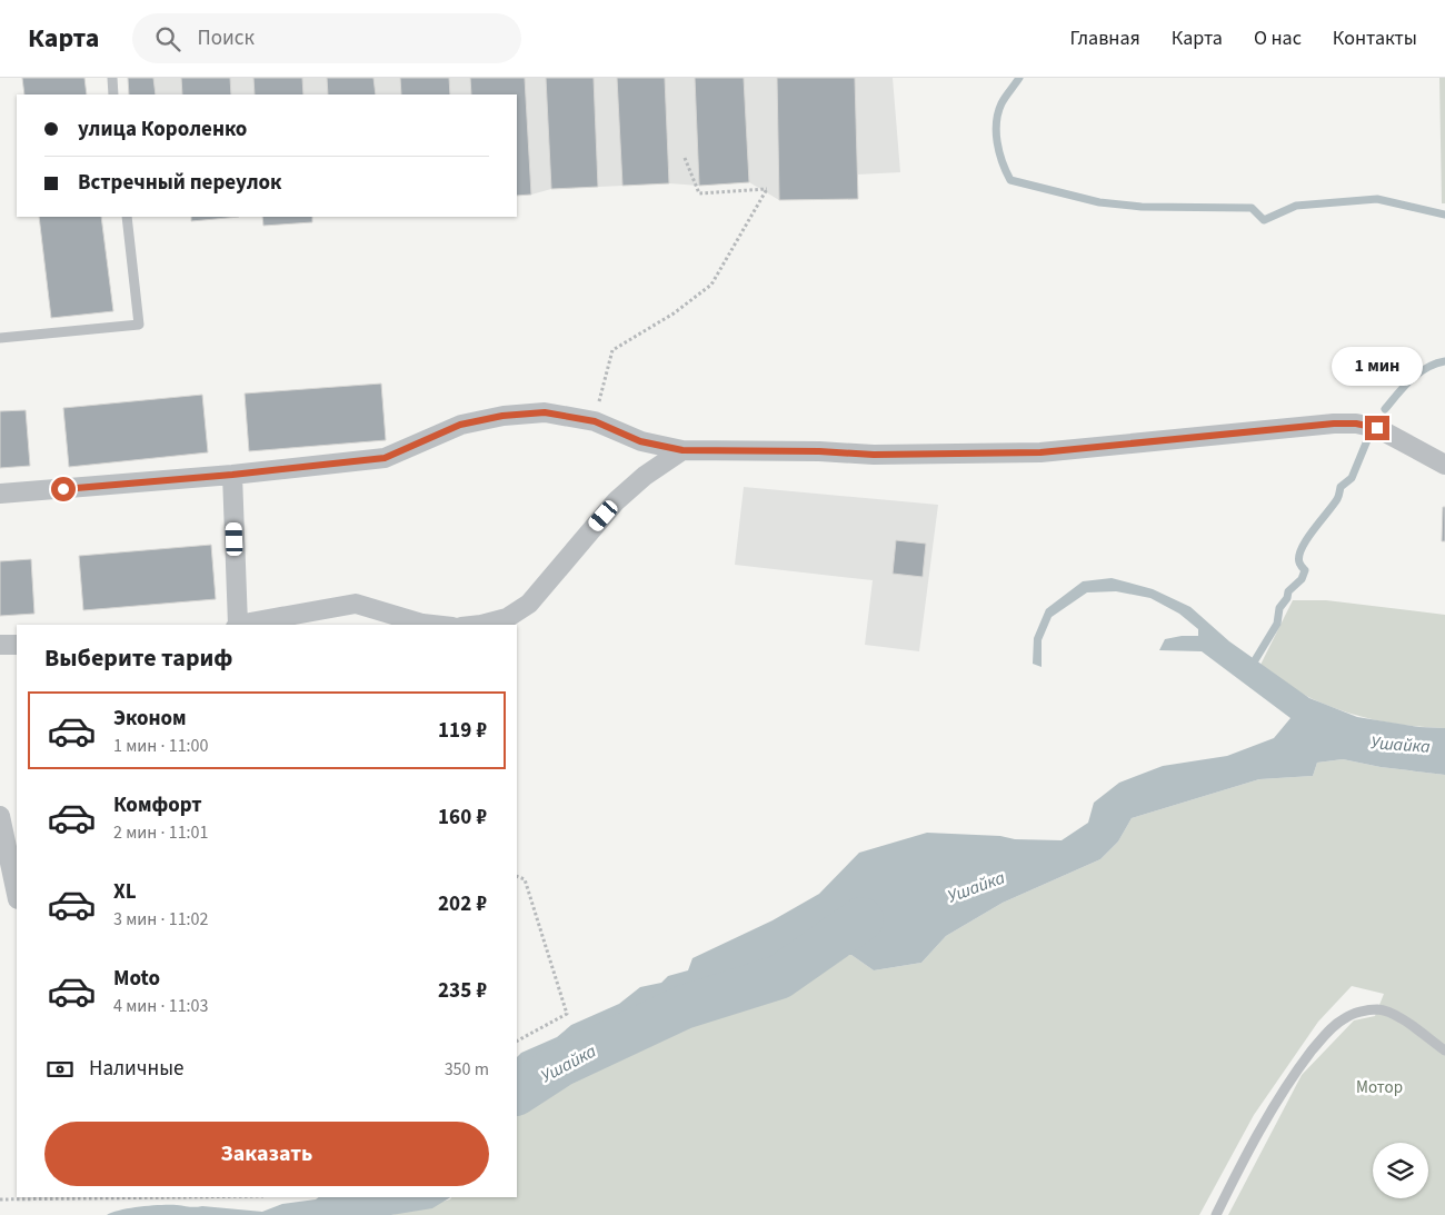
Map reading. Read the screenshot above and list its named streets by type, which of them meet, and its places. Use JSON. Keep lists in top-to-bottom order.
{
  "water": ["Ушайка"],
  "parks": ["Мотор"],
  "page": {
    "header": "Карта",
    "search": "Поиск",
    "nav": [
      "Главная",
      "Карта",
      "О нас",
      "Контакты"
    ],
    "banner": ["улица Короленко", "Встречный переулок"],
    "bubble": "1 мин",
    "heading": "Выберите тариф",
    "list": [
      {
        "name": "Эконом",
        "note": "1 мин · 11:00",
        "value": "119 ₽"
      },
      {
        "name": "Комфорт",
        "note": "2 мин · 11:01",
        "value": "160 ₽"
      },
      {
        "name": "XL",
        "note": "3 мин · 11:02",
        "value": "202 ₽"
      },
      {
        "name": "Moto",
        "note": "4 мин · 11:03",
        "value": "235 ₽"
      }
    ],
    "pay": ["Наличные", "350 m"],
    "buttons": "Заказать"
  }
}
